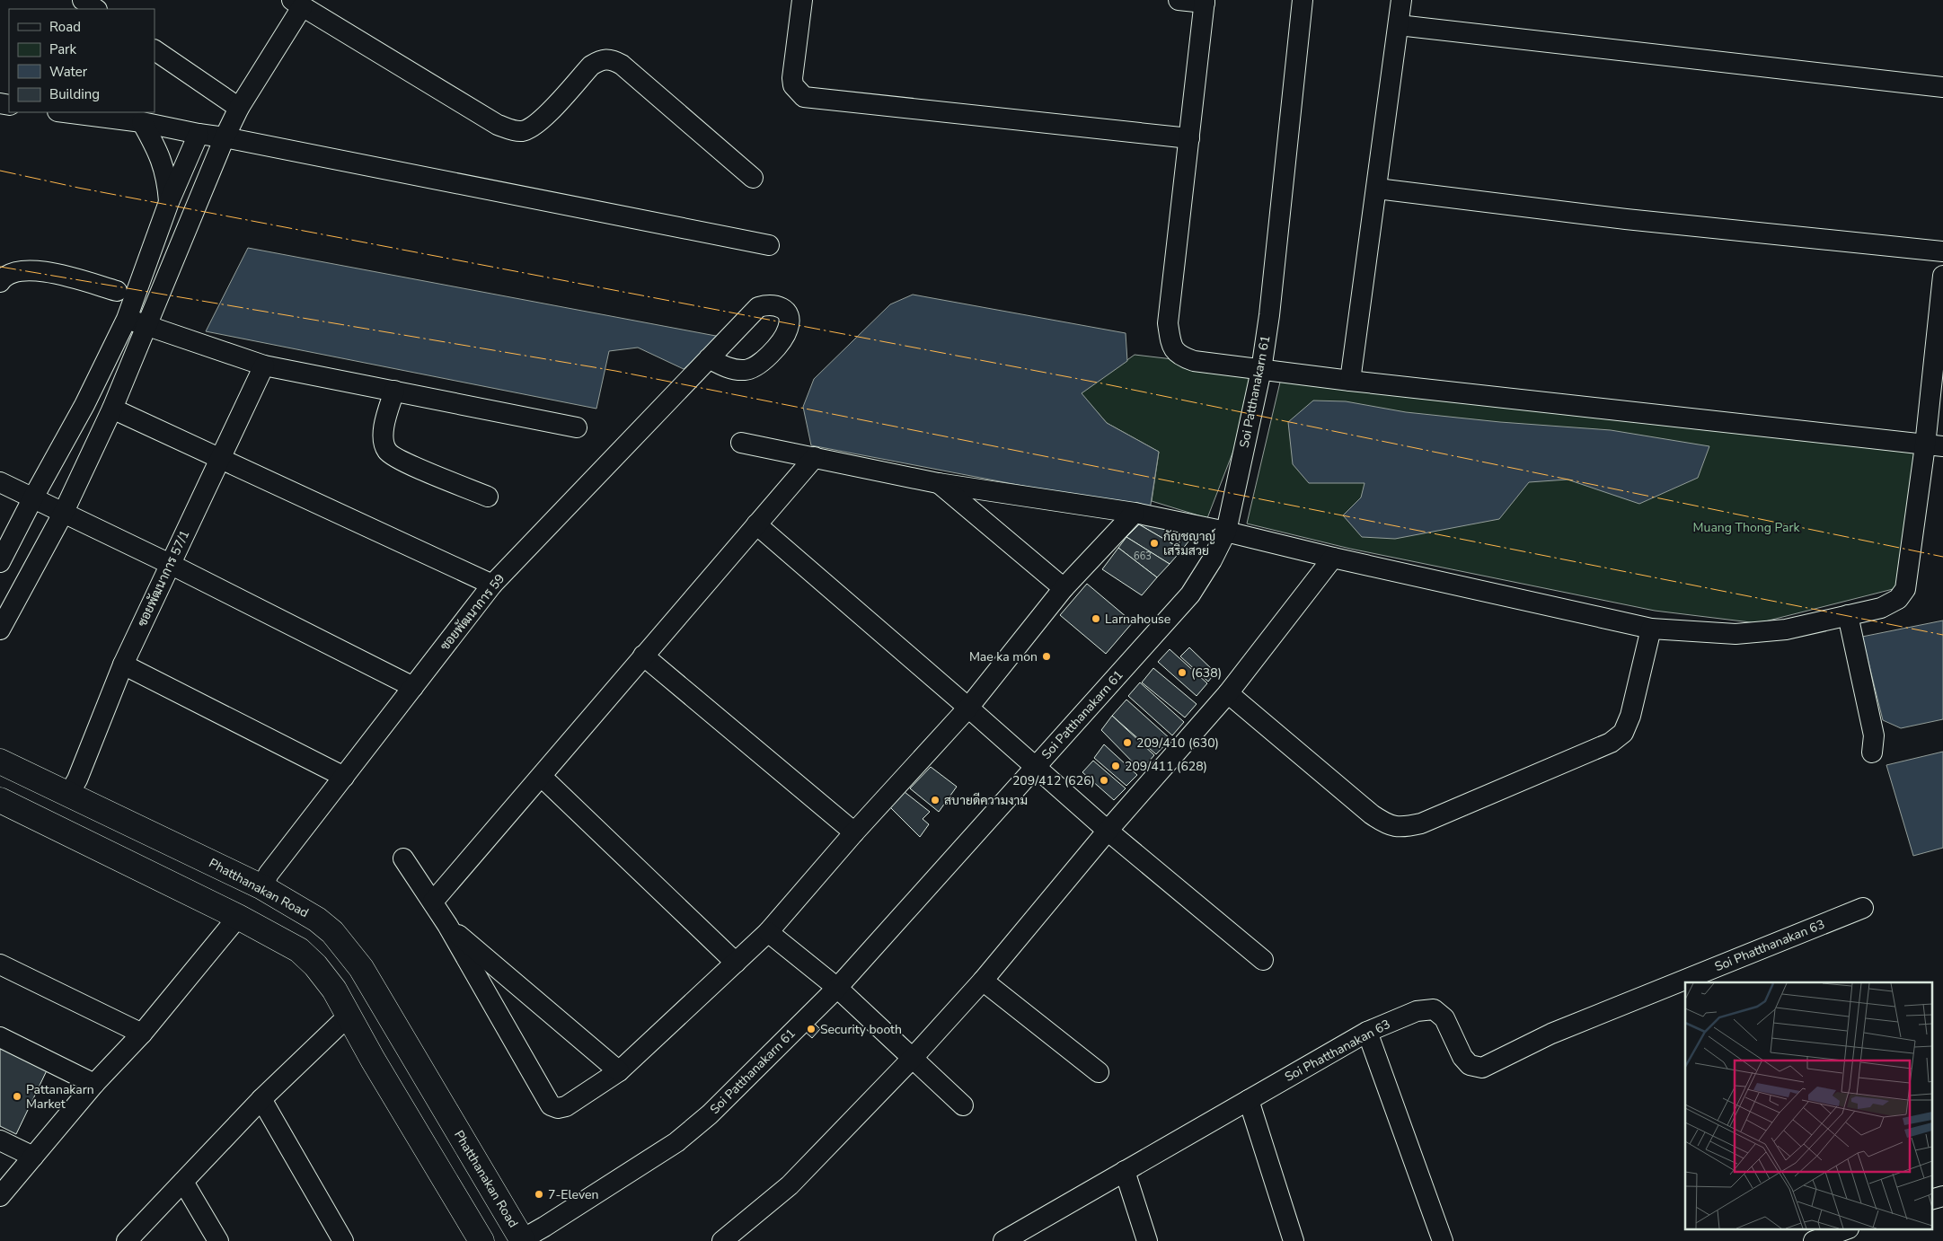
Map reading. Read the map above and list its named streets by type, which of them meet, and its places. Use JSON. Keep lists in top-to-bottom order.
{
  "streets": {
    "main road": ["Phatthanakan Road"],
    "street": [
      "Soi Patthanakarn 61",
      "ซอยพัฒนาการ 57/1",
      "ซอยพัฒนาการ 59",
      "Soi Phatthanakan 63"
    ]
  },
  "crossings": [
    ["Soi Patthanakarn 61", "Phatthanakan Road"],
    ["ซอยพัฒนาการ 57/1", "Phatthanakan Road"],
    ["ซอยพัฒนาการ 59", "Phatthanakan Road"]
  ],
  "parks": ["Muang Thong Park"],
  "places": [
    "กัญชญาญ์ เสริมสวย",
    "Larnahouse",
    "Mae ka mon",
    "(638)",
    "209/410 (630)",
    "209/411 (628)",
    "209/412 (626)",
    "สบายดีความงาม",
    "Security booth",
    "Pattanakarn Market",
    "7-Eleven"
  ],
  "house_numbers": ["663"],
  "legend": [
    "Road",
    "Park",
    "Water",
    "Building"
  ]
}
